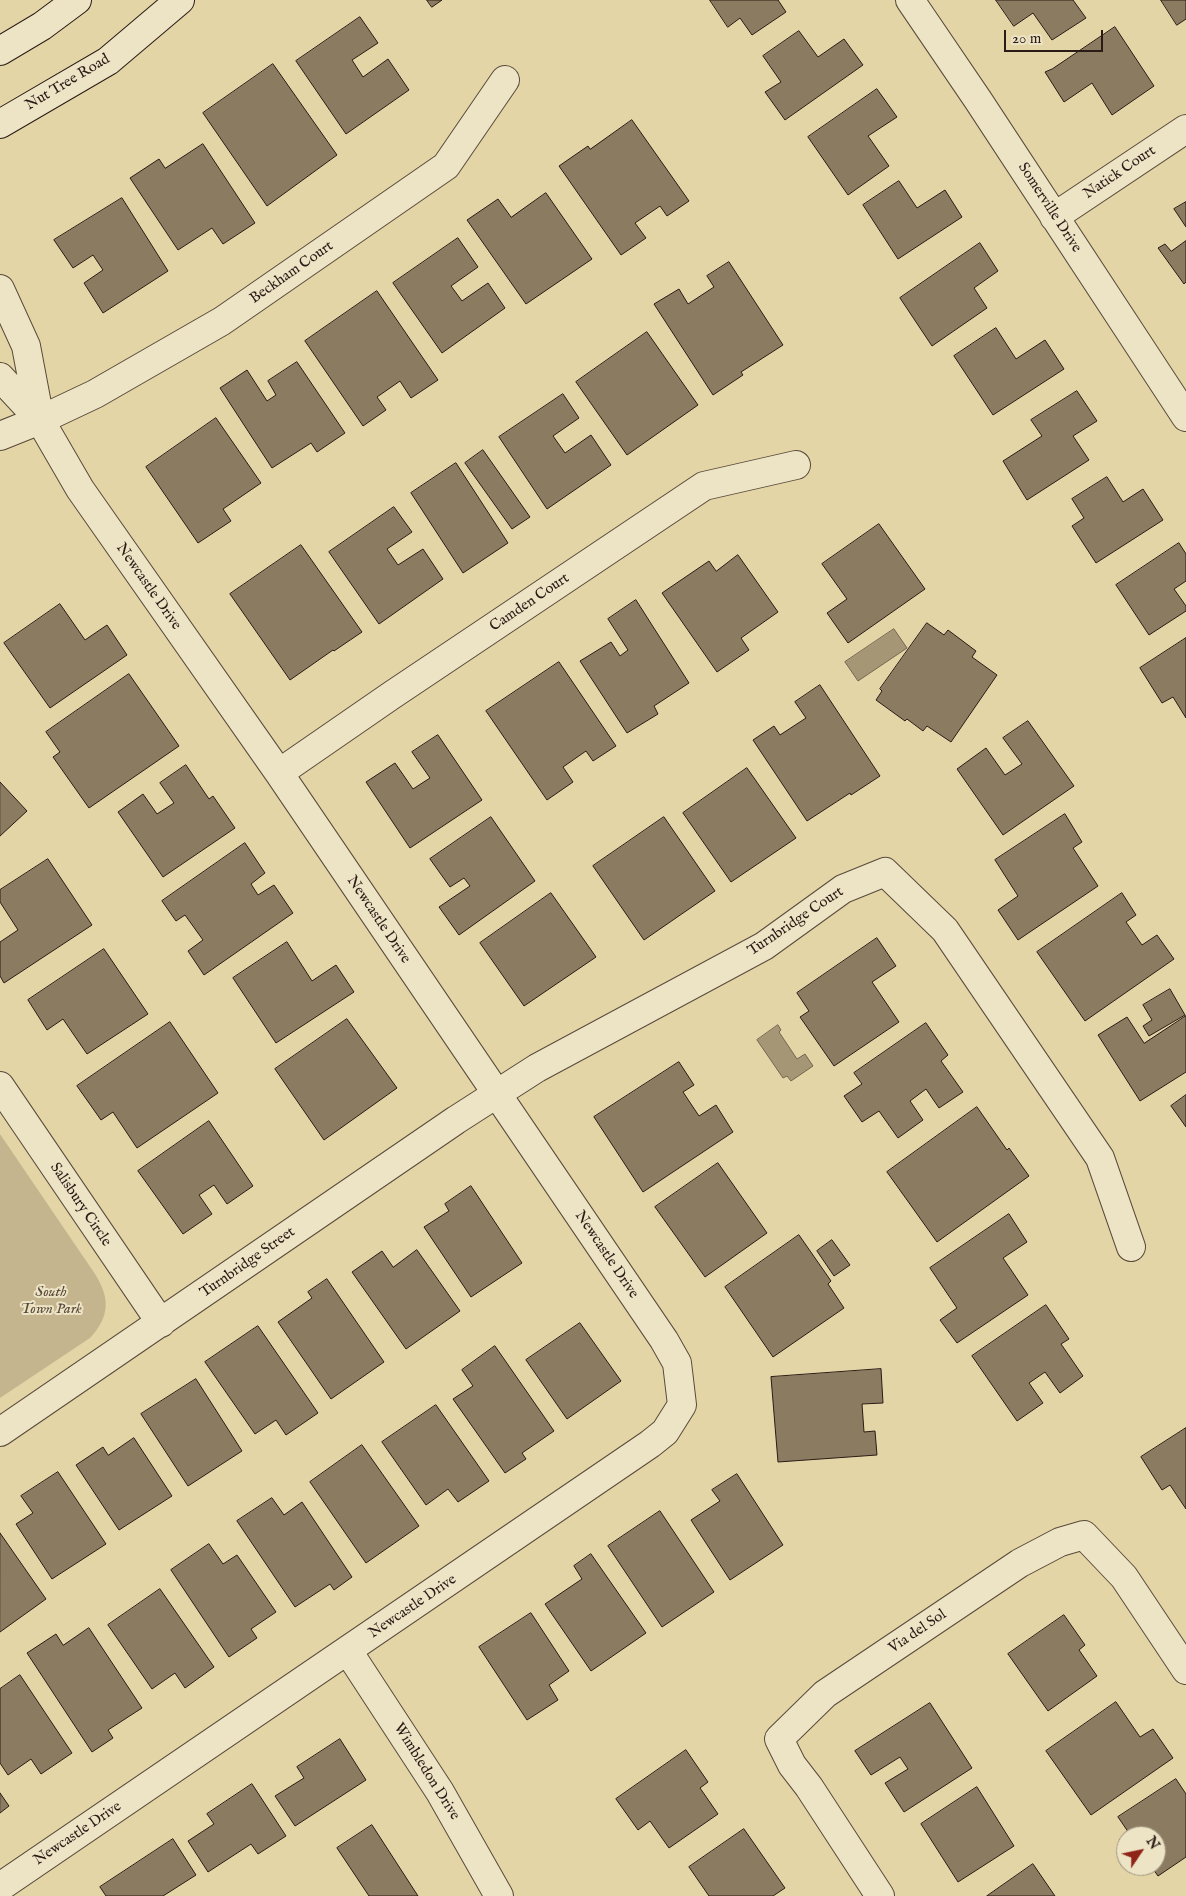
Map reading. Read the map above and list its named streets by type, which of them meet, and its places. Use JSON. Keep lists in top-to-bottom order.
{
  "streets": {
    "street": [
      "Nut Tree Road",
      "Natick Court",
      "Somerville Drive",
      "Beckham Court",
      "Newcastle Drive",
      "Camden Court",
      "Turnbridge Court",
      "Salisbury Circle",
      "Turnbridge Street",
      "Via del Sol",
      "Wimbledon Drive"
    ]
  },
  "crossings": [
    ["Natick Court", "Somerville Drive"],
    ["Beckham Court", "Newcastle Drive"],
    ["Newcastle Drive", "Camden Court"],
    ["Newcastle Drive", "Turnbridge Court"],
    ["Newcastle Drive", "Turnbridge Street"],
    ["Newcastle Drive", "Wimbledon Drive"],
    ["Turnbridge Court", "Turnbridge Street"],
    ["Salisbury Circle", "Turnbridge Street"]
  ],
  "parks": ["South Town Park"],
  "scale_bar": "20 m",
  "north": "top right"
}
